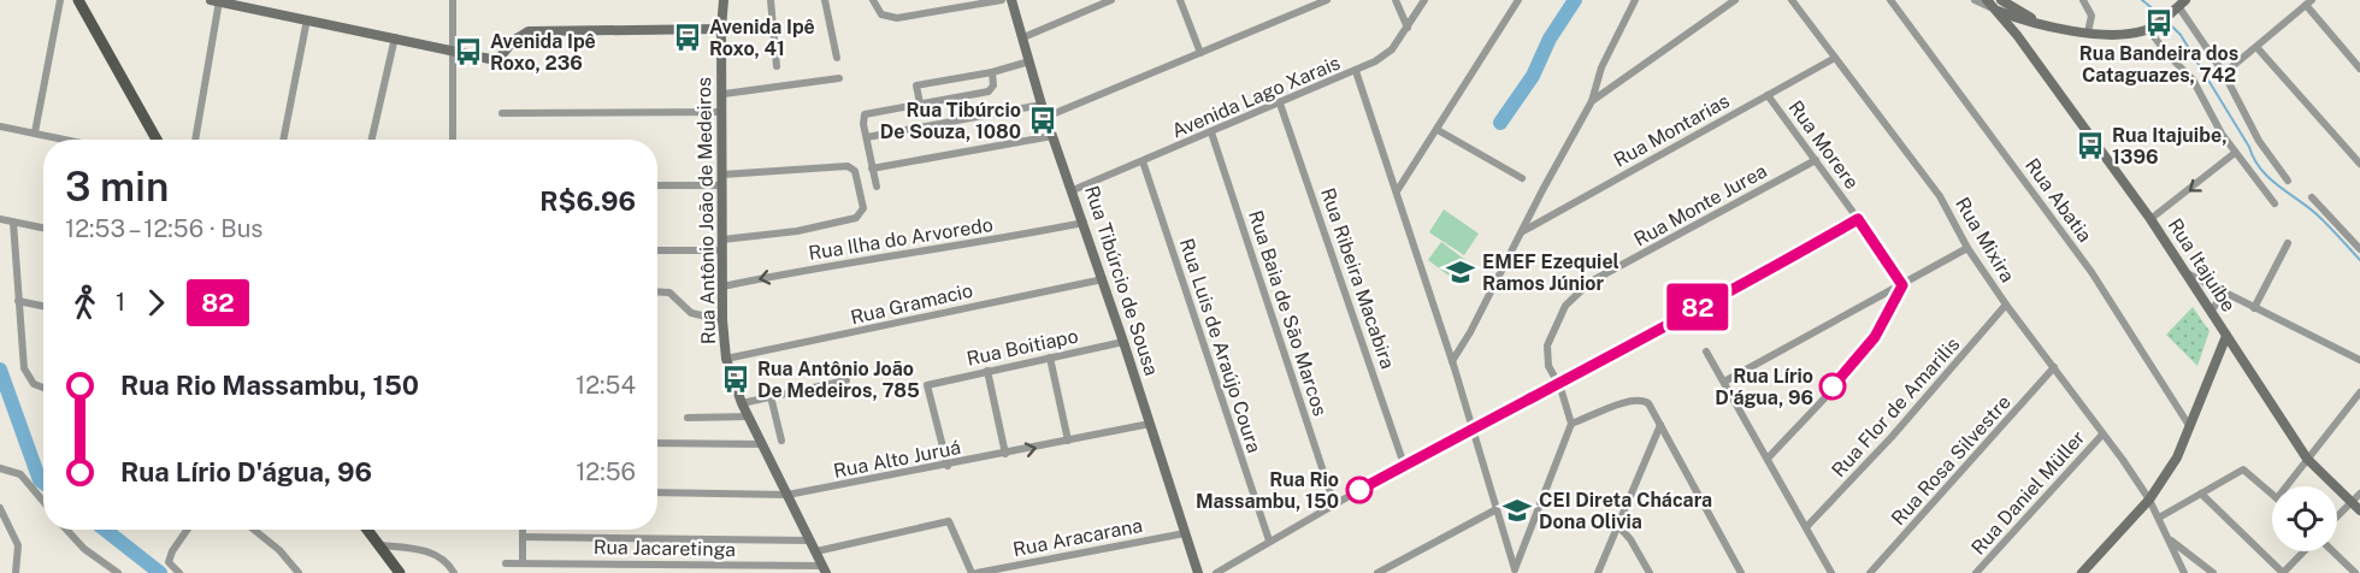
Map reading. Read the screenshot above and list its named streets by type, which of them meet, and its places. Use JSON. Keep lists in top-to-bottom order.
{
  "streets": {
    "street": [
      "Avenida Lago Xarais",
      "Rua Montarias",
      "Rua Morere",
      "Rua Abatia",
      "Rua Monte Jurea",
      "Rua Antônio João de Medeiros",
      "Rua Ilha do Arvoredo",
      "Rua Mixira",
      "Rua Itajuíbe",
      "Rua Ribeira Macabira",
      "Rua Tibúrcio de Sousa",
      "Rua Gramacio",
      "Rua Baia de São Marcos",
      "Rua Luis de Araújo Coura",
      "Rua Boitiapo",
      "Rua Flor de Amarilis",
      "Rua Alto Juruá",
      "Rua Rosa Silvestre",
      "Rua Daniel Müller",
      "Rua Aracarana",
      "Rua Jacaretinga"
    ]
  },
  "crossings": [
    ["Avenida Lago Xarais", "Rua Ribeira Macabira"],
    ["Avenida Lago Xarais", "Rua Tibúrcio de Sousa"],
    ["Avenida Lago Xarais", "Rua Baia de São Marcos"],
    ["Avenida Lago Xarais", "Rua Luis de Araújo Coura"],
    ["Rua Montarias", "Rua Morere"],
    ["Rua Montarias", "Rua Mixira"],
    ["Rua Morere", "Rua Monte Jurea"],
    ["Rua Antônio João de Medeiros", "Rua Ilha do Arvoredo"],
    ["Rua Antônio João de Medeiros", "Rua Gramacio"],
    ["Rua Antônio João de Medeiros", "Rua Alto Juruá"],
    ["Rua Antônio João de Medeiros", "Rua Jacaretinga"],
    ["Rua Ilha do Arvoredo", "Rua Tibúrcio de Sousa"],
    ["Rua Mixira", "Rua Flor de Amarilis"],
    ["Rua Mixira", "Rua Rosa Silvestre"],
    ["Rua Mixira", "Rua Daniel Müller"],
    ["Rua Tibúrcio de Sousa", "Rua Gramacio"],
    ["Rua Tibúrcio de Sousa", "Rua Boitiapo"],
    ["Rua Tibúrcio de Sousa", "Rua Alto Juruá"],
    ["Rua Tibúrcio de Sousa", "Rua Aracarana"],
    ["Rua Boitiapo", "Rua Alto Juruá"]
  ],
  "one_way": ["Rua Ilha do Arvoredo"],
  "places": {
    "bus stop": [
      "Rua Bandeira dos Cataguazes, 742",
      "Avenida Ipê Roxo, 41",
      "Avenida Ipê Roxo, 236",
      "Rua Tibúrcio De Souza, 1080",
      "Rua Itajuibe, 1396",
      "Rua Antônio João De Medeiros, 785"
    ],
    "school or university": ["EMEF Ezequiel Ramos Júnior", "CEI Direta Chácara Dona Olivia"],
    "other": ["Rua Lírio D'água, 96", "Rua Rio Massambu, 150"]
  },
  "lines": ["bus line 82"],
  "page": {
    "on_map": "82",
    "heading": ["3 min", "12:53 – 12:56 · Bus", "R$6.96"],
    "legs": ["1", "82"],
    "list": [
      {
        "name": "Rua Rio Massambu, 150",
        "value": "12:54"
      },
      {
        "name": "Rua Lírio D'água, 96",
        "value": "12:56"
      }
    ]
  }
}
